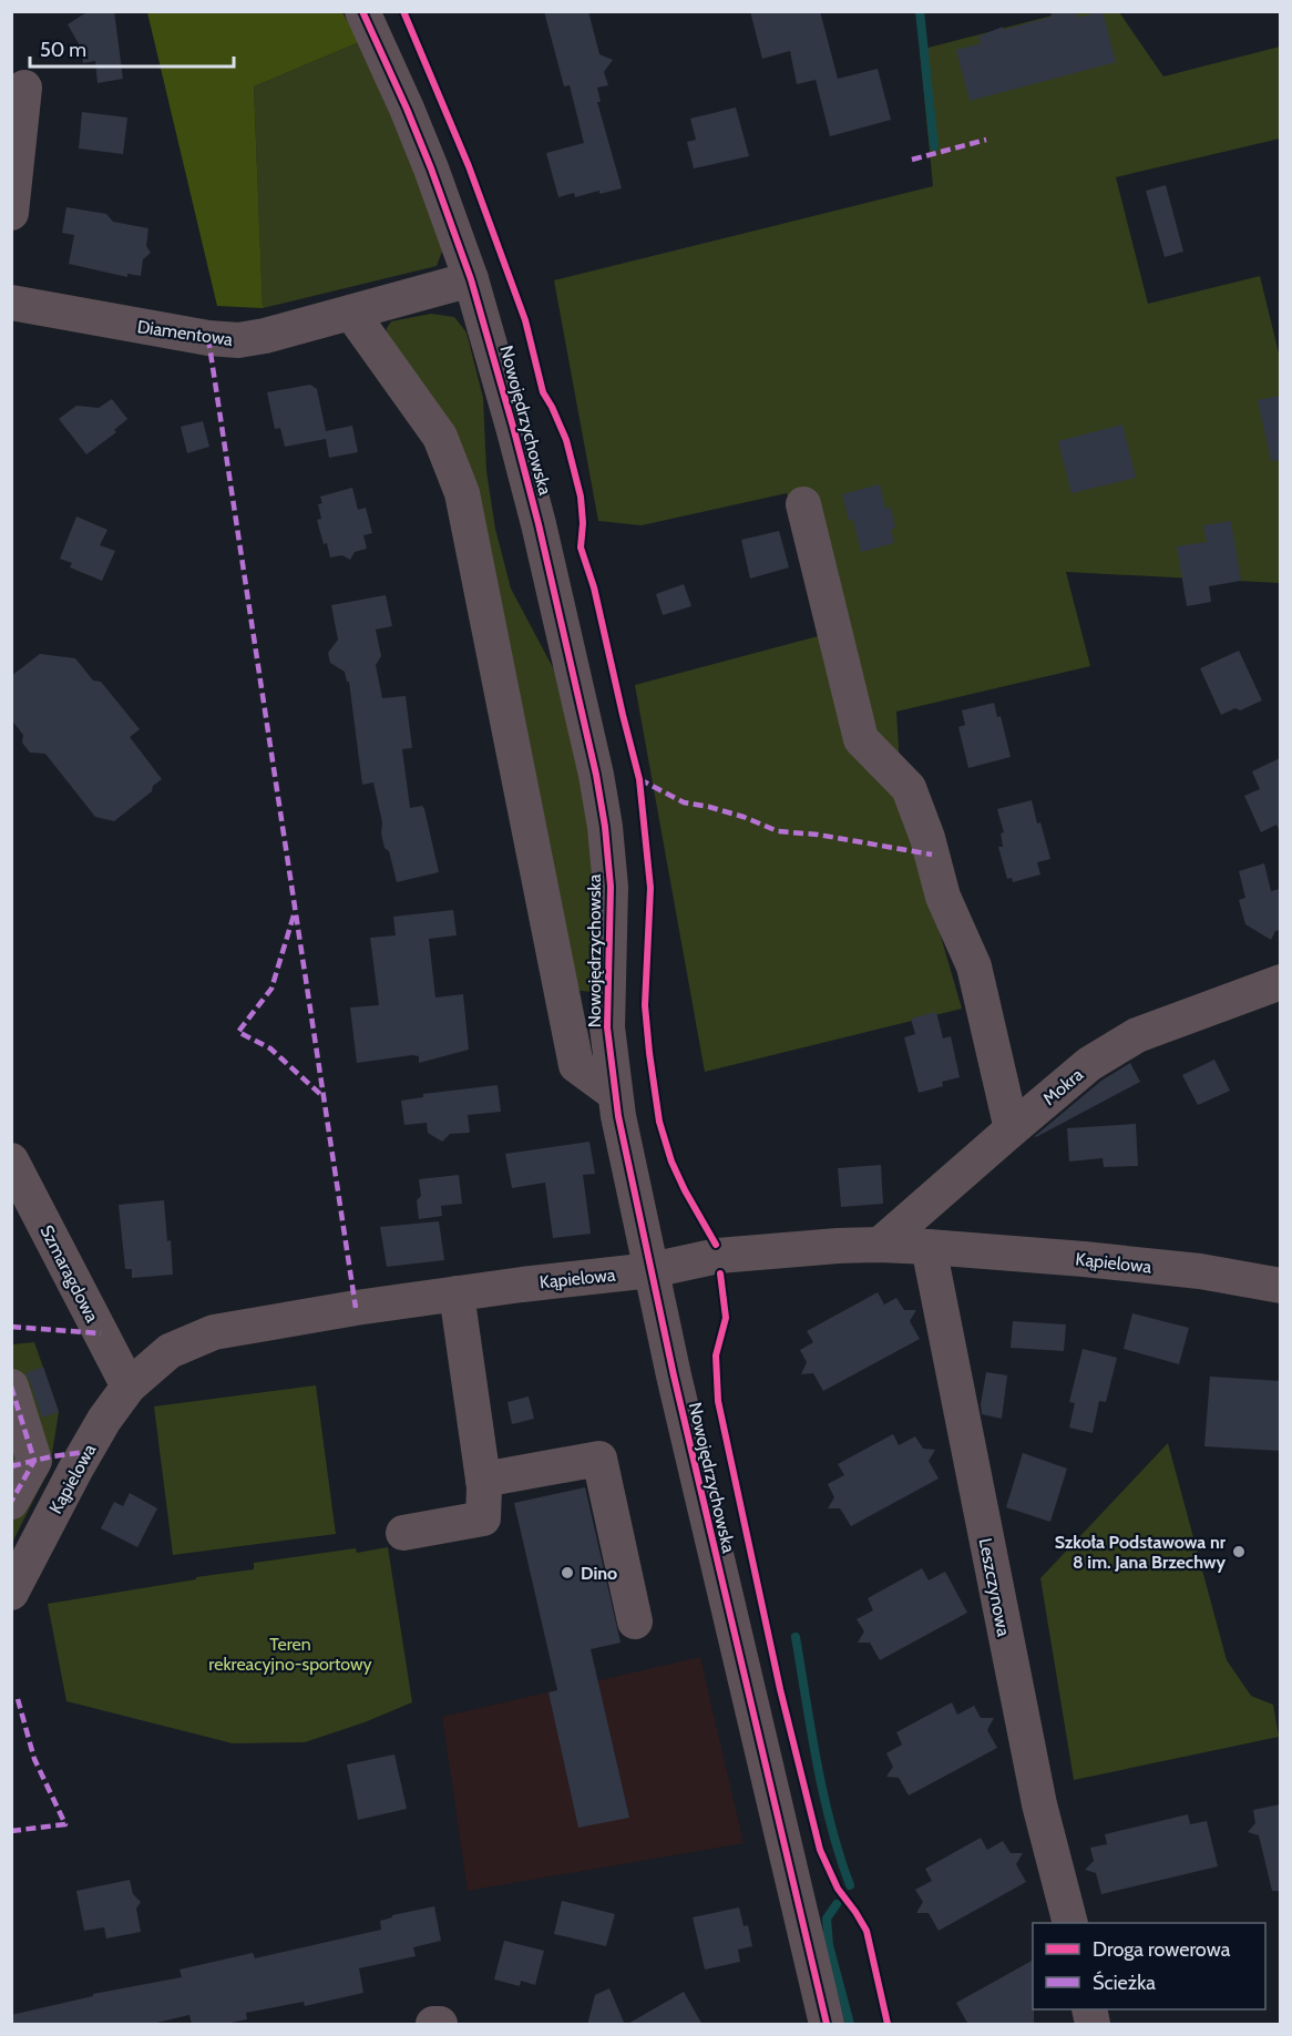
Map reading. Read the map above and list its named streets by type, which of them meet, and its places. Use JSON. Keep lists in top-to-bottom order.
{
  "streets": {
    "street": [
      "Diamentowa",
      "Nowojędrzychowska",
      "Mokra",
      "Kąpielowa",
      "Szmaragdowa",
      "Leszczynowa"
    ]
  },
  "crossings": [
    ["Diamentowa", "Nowojędrzychowska"],
    ["Nowojędrzychowska", "Kąpielowa"],
    ["Mokra", "Kąpielowa"],
    ["Kąpielowa", "Szmaragdowa"],
    ["Kąpielowa", "Leszczynowa"]
  ],
  "parks": ["Teren rekreacyjno-sportowy"],
  "places": ["Szkoła Podstawowa nr 8 im. Jana Brzechwy", "Dino"],
  "legend": ["Droga rowerowa", "Ścieżka"],
  "scale_bar": "50 m"
}
